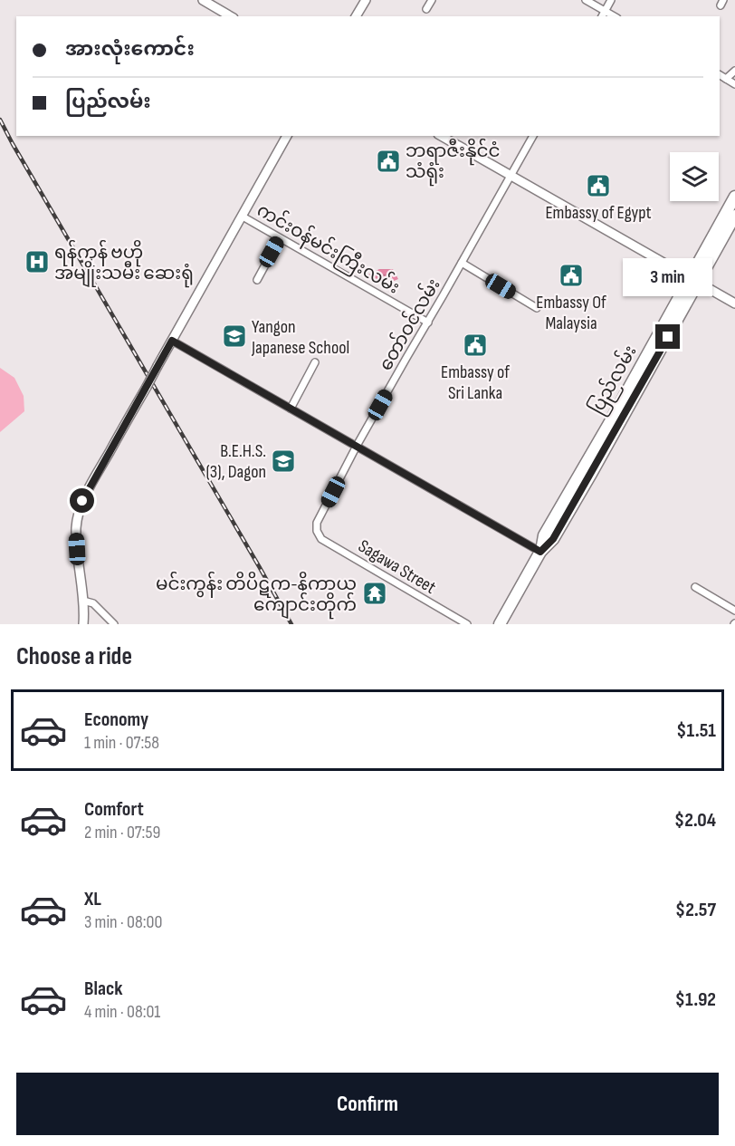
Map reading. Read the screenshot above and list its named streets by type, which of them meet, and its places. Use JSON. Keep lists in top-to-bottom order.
{
  "streets": {
    "highway": ["ပြည်လမ်း"],
    "street": ["ကင်းဝန်မင်းကြီးလမ်း", "တော်ဝင်လမ်း", "Sagawa Street"]
  },
  "crossings": [
    ["ကင်းဝန်မင်းကြီးလမ်း", "တော်ဝင်လမ်း"],
    ["တော်ဝင်လမ်း", "Sagawa Street"]
  ],
  "places": {
    "public building": [
      "ဘရာဇီးနိုင်ငံ သံရုံး",
      "Embassy of Egypt",
      "Embassy Of Malaysia",
      "Embassy of Sri Lanka"
    ],
    "hospital": ["ရန်ကုန် ဗဟို အမျိုးသမီး ဆေးရုံ"],
    "school or university": ["Yangon Japanese School", "B.E.H.S. (3), Dagon"],
    "temple": ["မင်းကွန်း တိပိဋက-နိကာယ ကျောင်းတိုက်"]
  },
  "page": {
    "banner": ["အားလုံးကောင်း", "ပြည်လမ်း"],
    "bubble": "3 min",
    "heading": "Choose a ride",
    "list": [
      {
        "name": "Economy",
        "note": "1 min · 07:58",
        "value": "$1.51"
      },
      {
        "name": "Comfort",
        "note": "2 min · 07:59",
        "value": "$2.04"
      },
      {
        "name": "XL",
        "note": "3 min · 08:00",
        "value": "$2.57"
      },
      {
        "name": "Black",
        "note": "4 min · 08:01",
        "value": "$1.92"
      }
    ],
    "buttons": "Confirm"
  }
}
